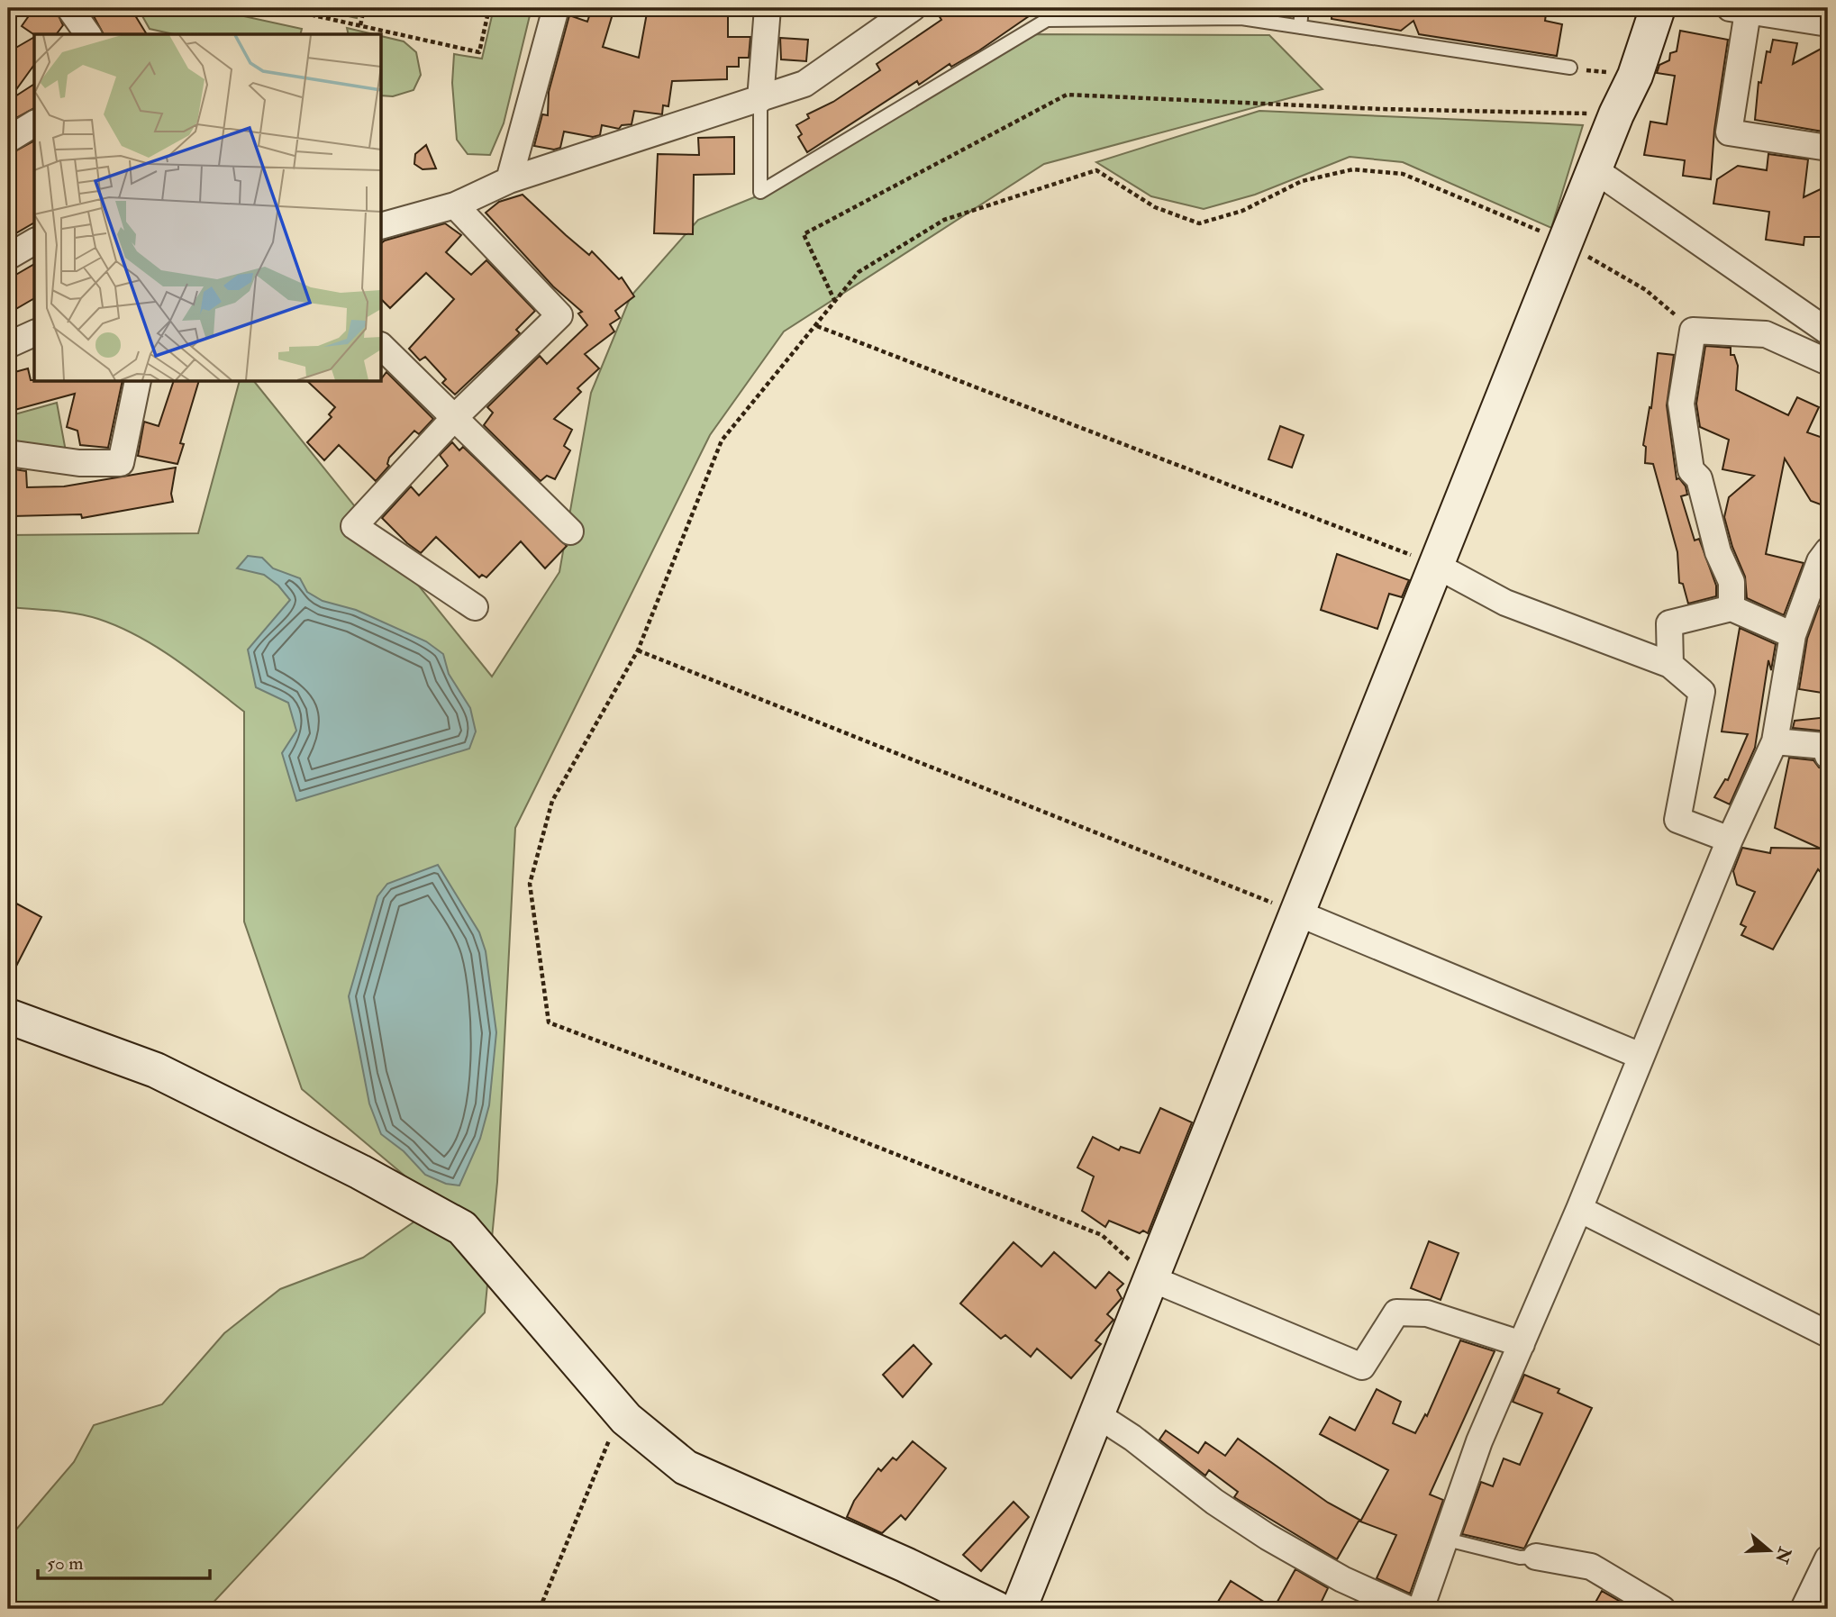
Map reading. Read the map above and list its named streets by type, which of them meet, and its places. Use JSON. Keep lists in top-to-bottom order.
{
  "scale_bar": "50 m",
  "north": "right"
}
